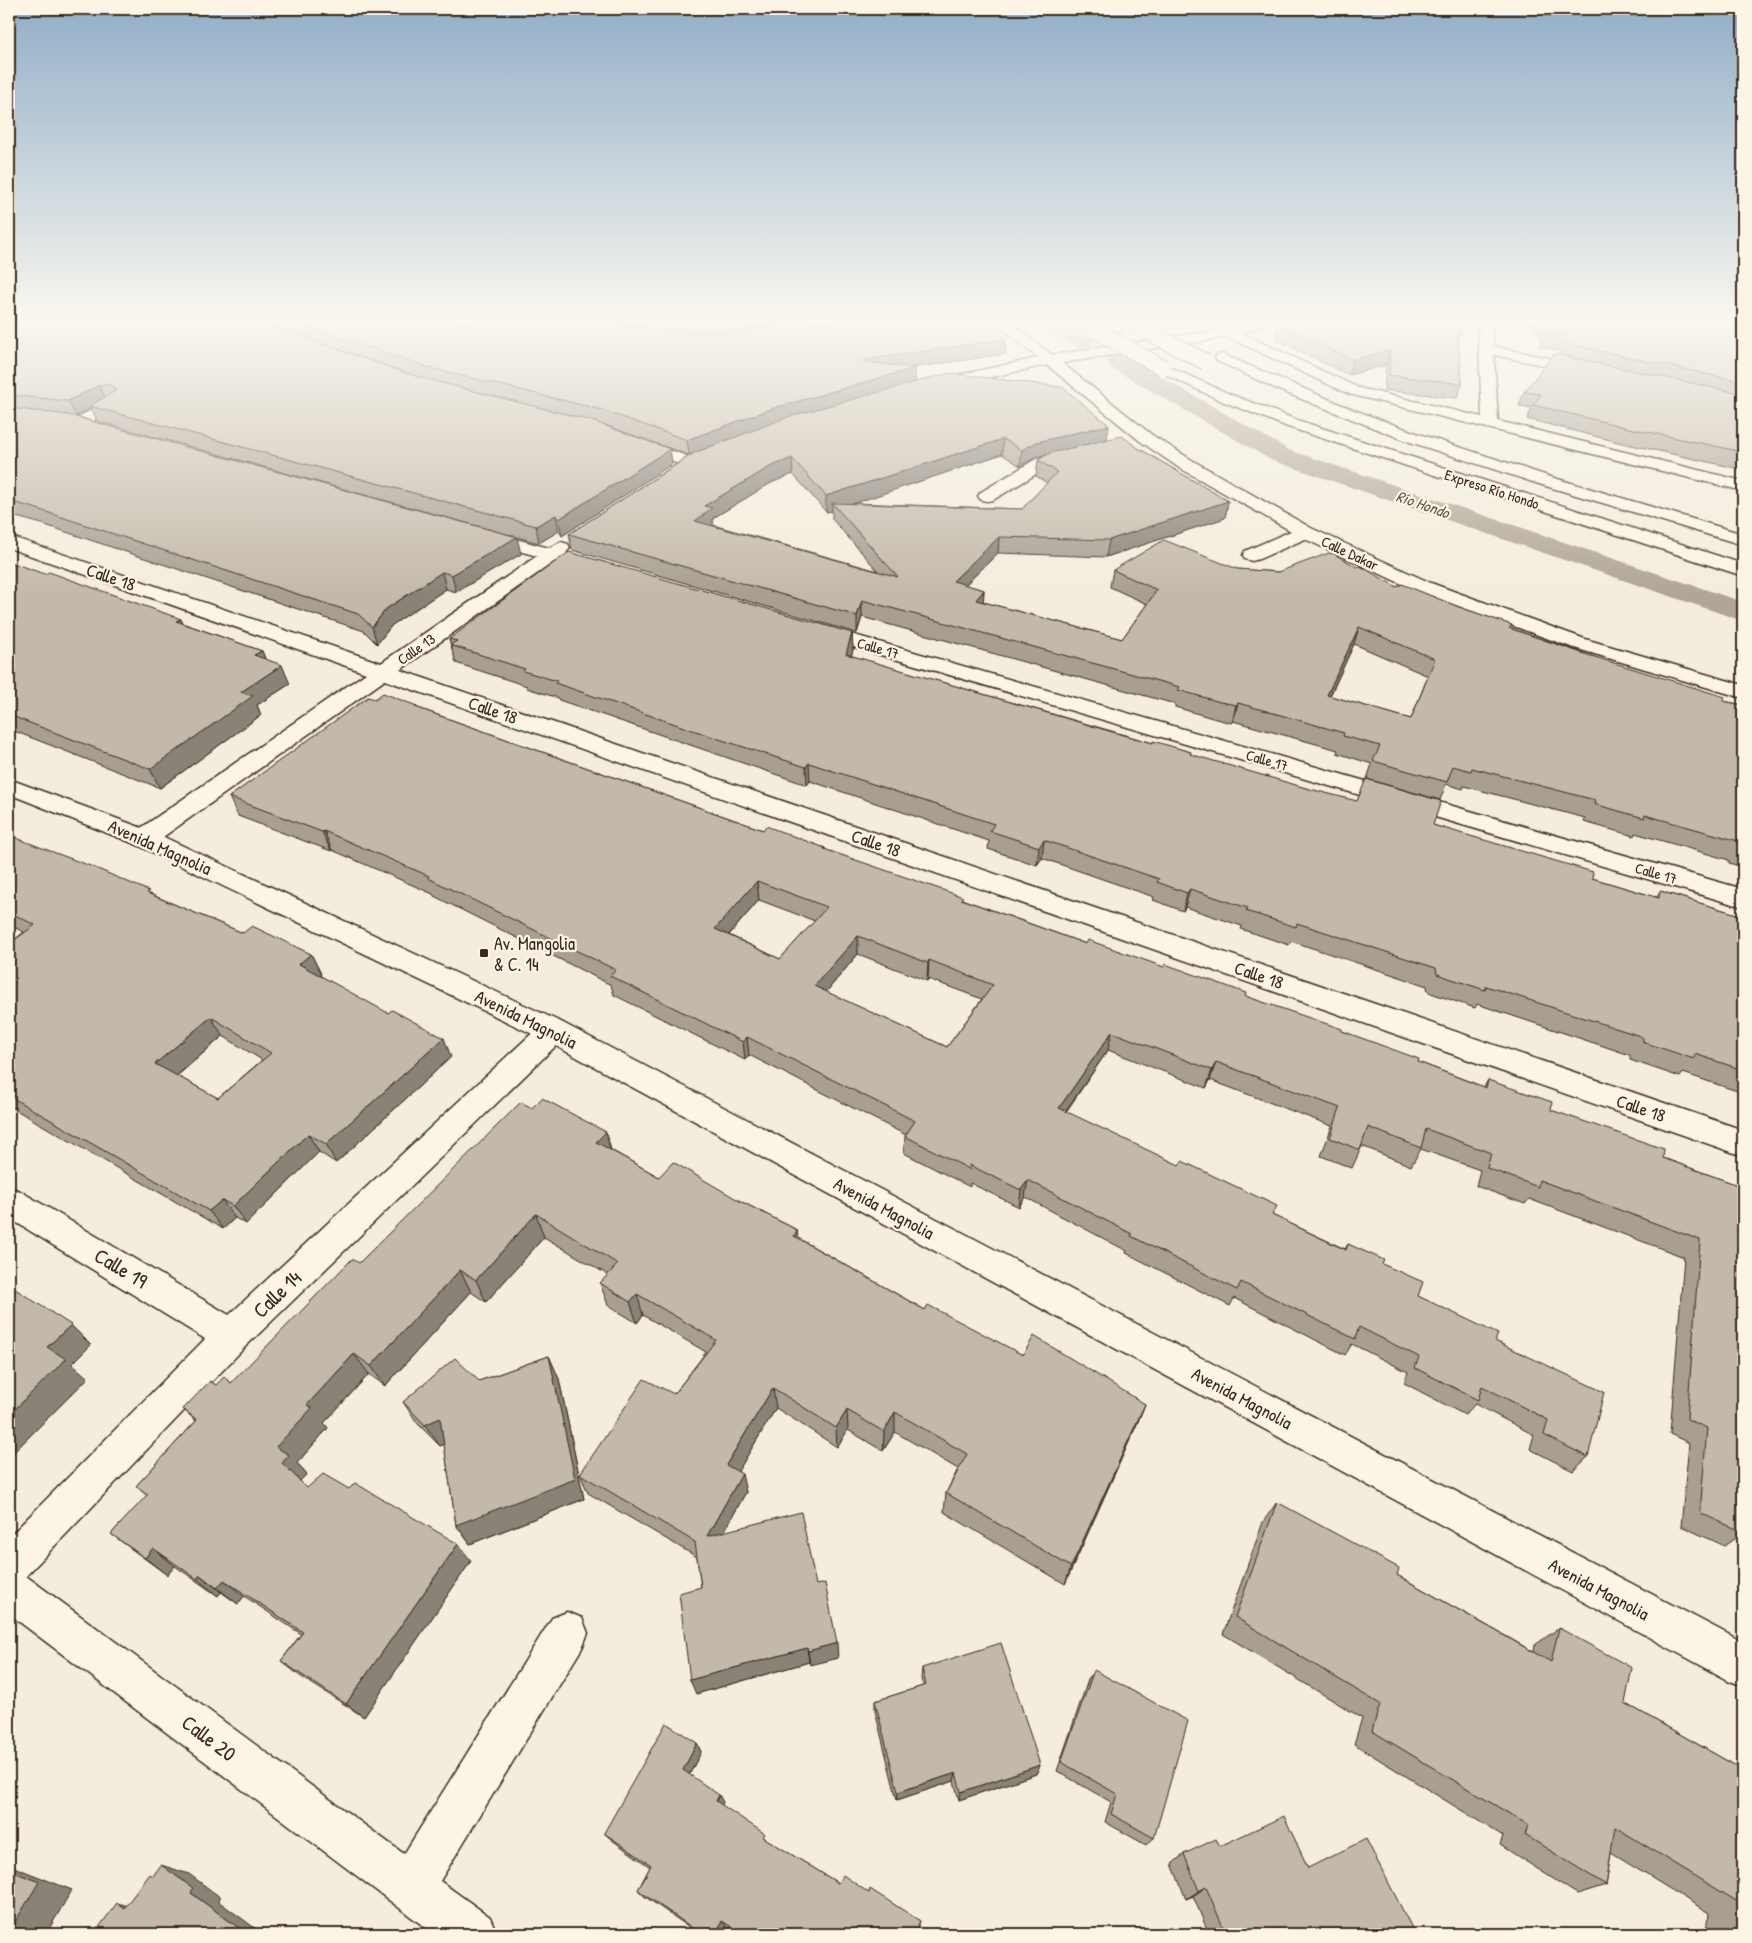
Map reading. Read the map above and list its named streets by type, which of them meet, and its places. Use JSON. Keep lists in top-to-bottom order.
{
  "streets": {
    "main road": [
      "Expreso Río Hondo",
      "Calle Dakar",
      "Calle 18",
      "Calle 17",
      "Calle 13",
      "Avenida Magnolia",
      "Calle 19",
      "Calle 14",
      "Calle 20"
    ]
  },
  "crossings": [
    ["Calle 18", "Calle 13"],
    ["Calle 13", "Avenida Magnolia"],
    ["Avenida Magnolia", "Calle 14"],
    ["Calle 19", "Calle 14"]
  ],
  "water": ["Río Hondo"],
  "places": {
    "transit": ["Av. Mangolia & C. 14"]
  }
}
